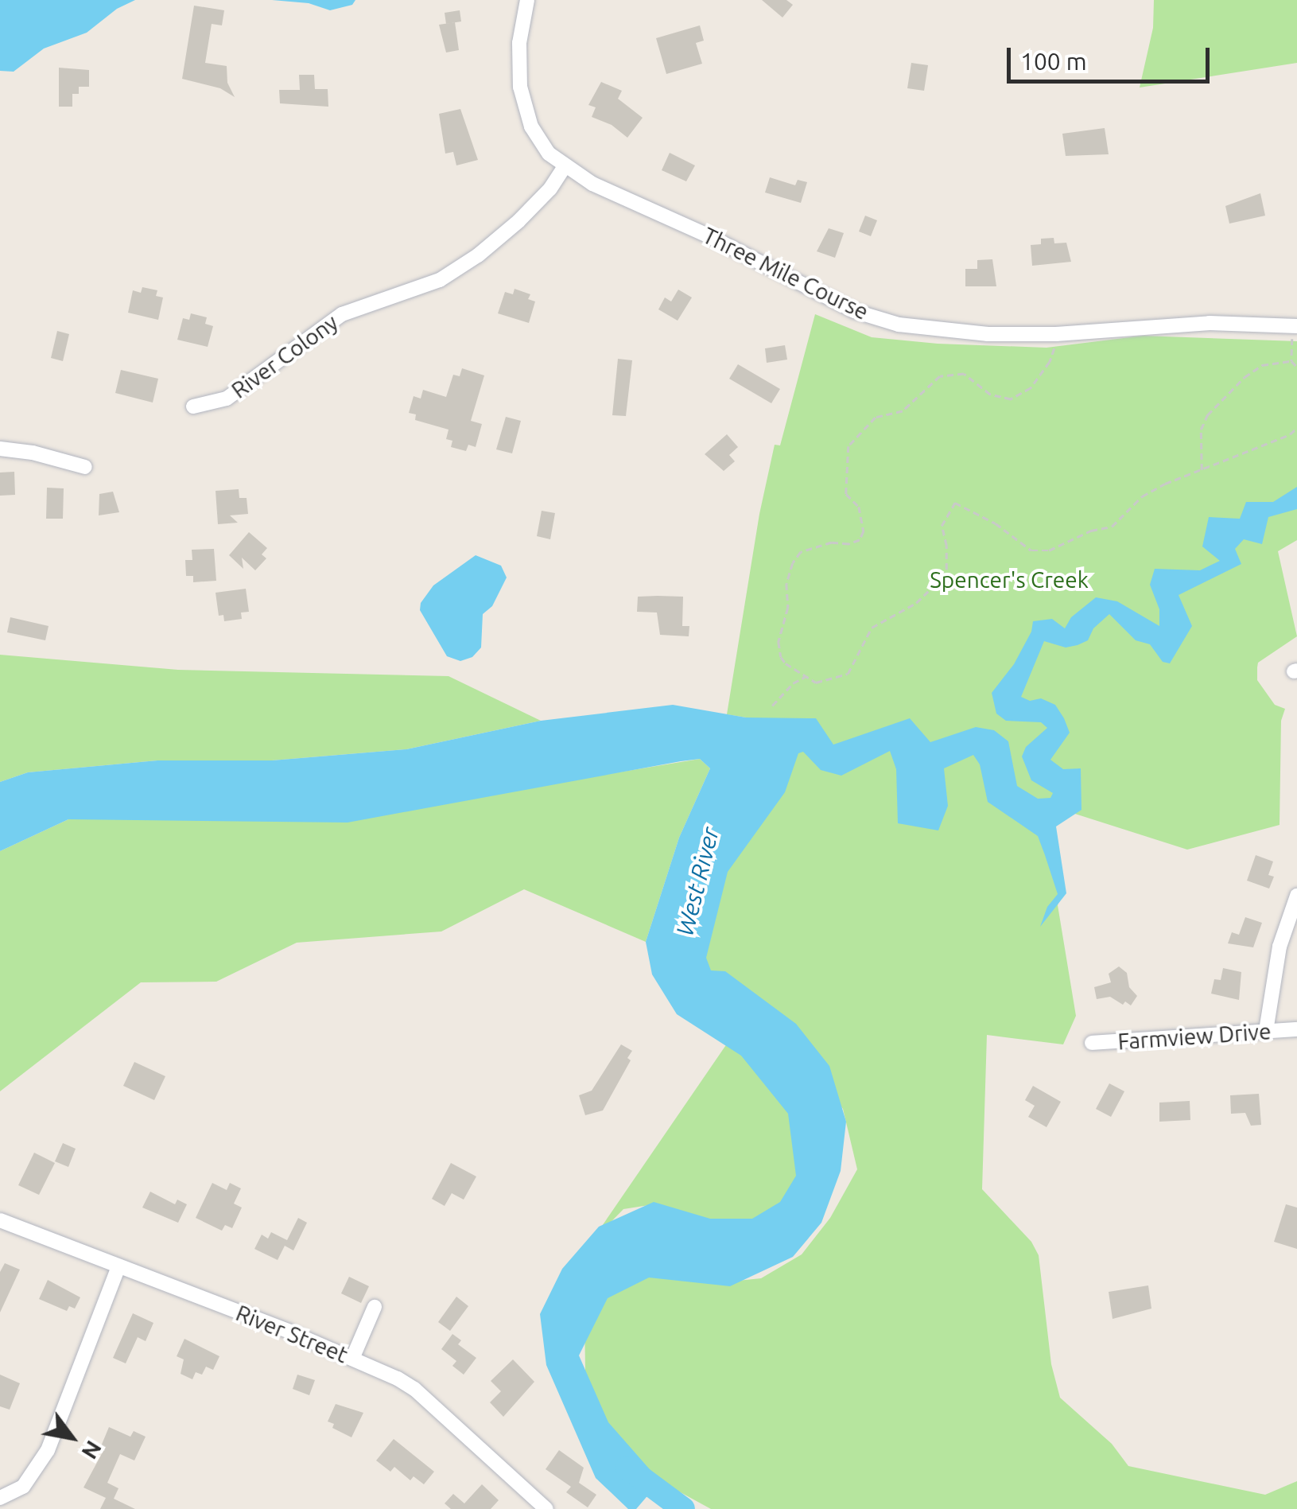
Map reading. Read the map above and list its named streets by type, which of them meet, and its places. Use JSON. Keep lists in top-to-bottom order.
{
  "streets": {
    "street": [
      "Three Mile Course",
      "River Colony",
      "Farmview Drive",
      "River Street"
    ]
  },
  "crossings": [
    ["Three Mile Course", "River Colony"]
  ],
  "water": ["West River"],
  "parks": ["Spencer's Creek"],
  "scale_bar": "100 m",
  "north": "bottom right"
}
